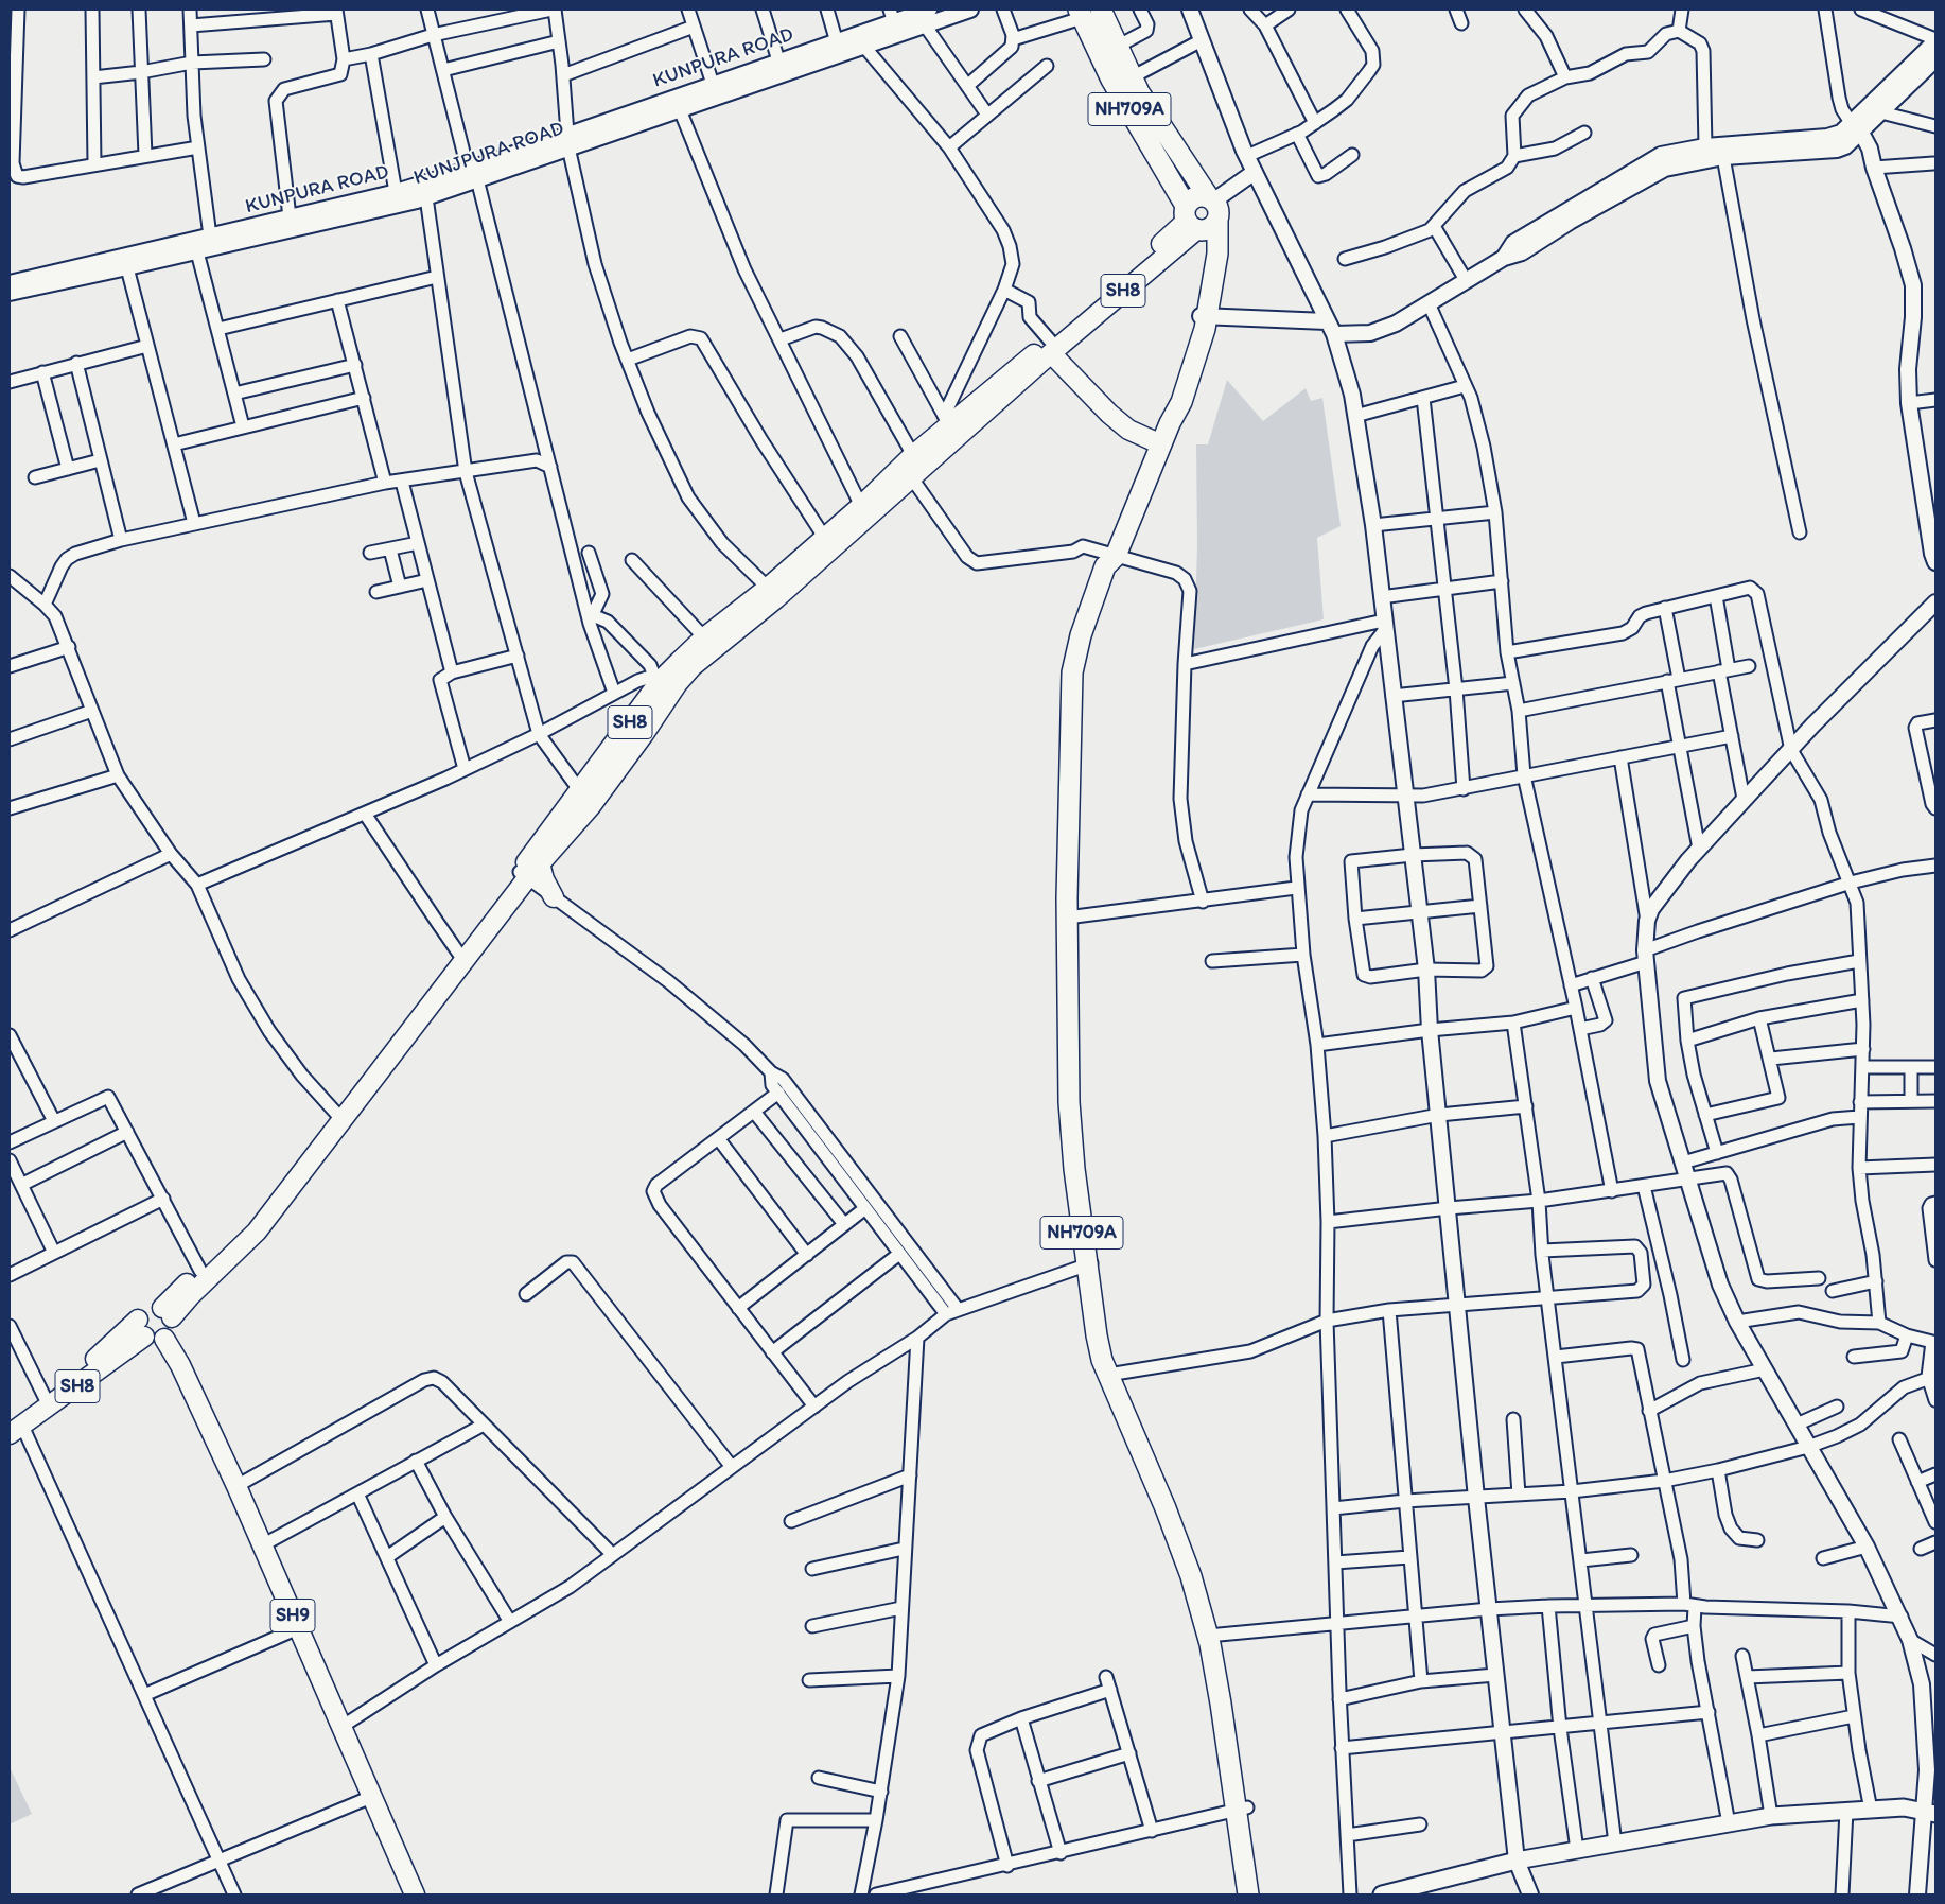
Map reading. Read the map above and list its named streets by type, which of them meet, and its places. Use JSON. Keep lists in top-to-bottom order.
{
  "streets": {
    "highway": ["NH709A"],
    "main road": ["SH8", "SH9"],
    "street": ["KUNPURA ROAD", "KUNJPURA ROAD"]
  },
  "crossings": [
    ["KUNPURA ROAD", "KUNJPURA ROAD"],
    ["NH709A", "SH8"],
    ["SH8", "SH9"]
  ]
}
